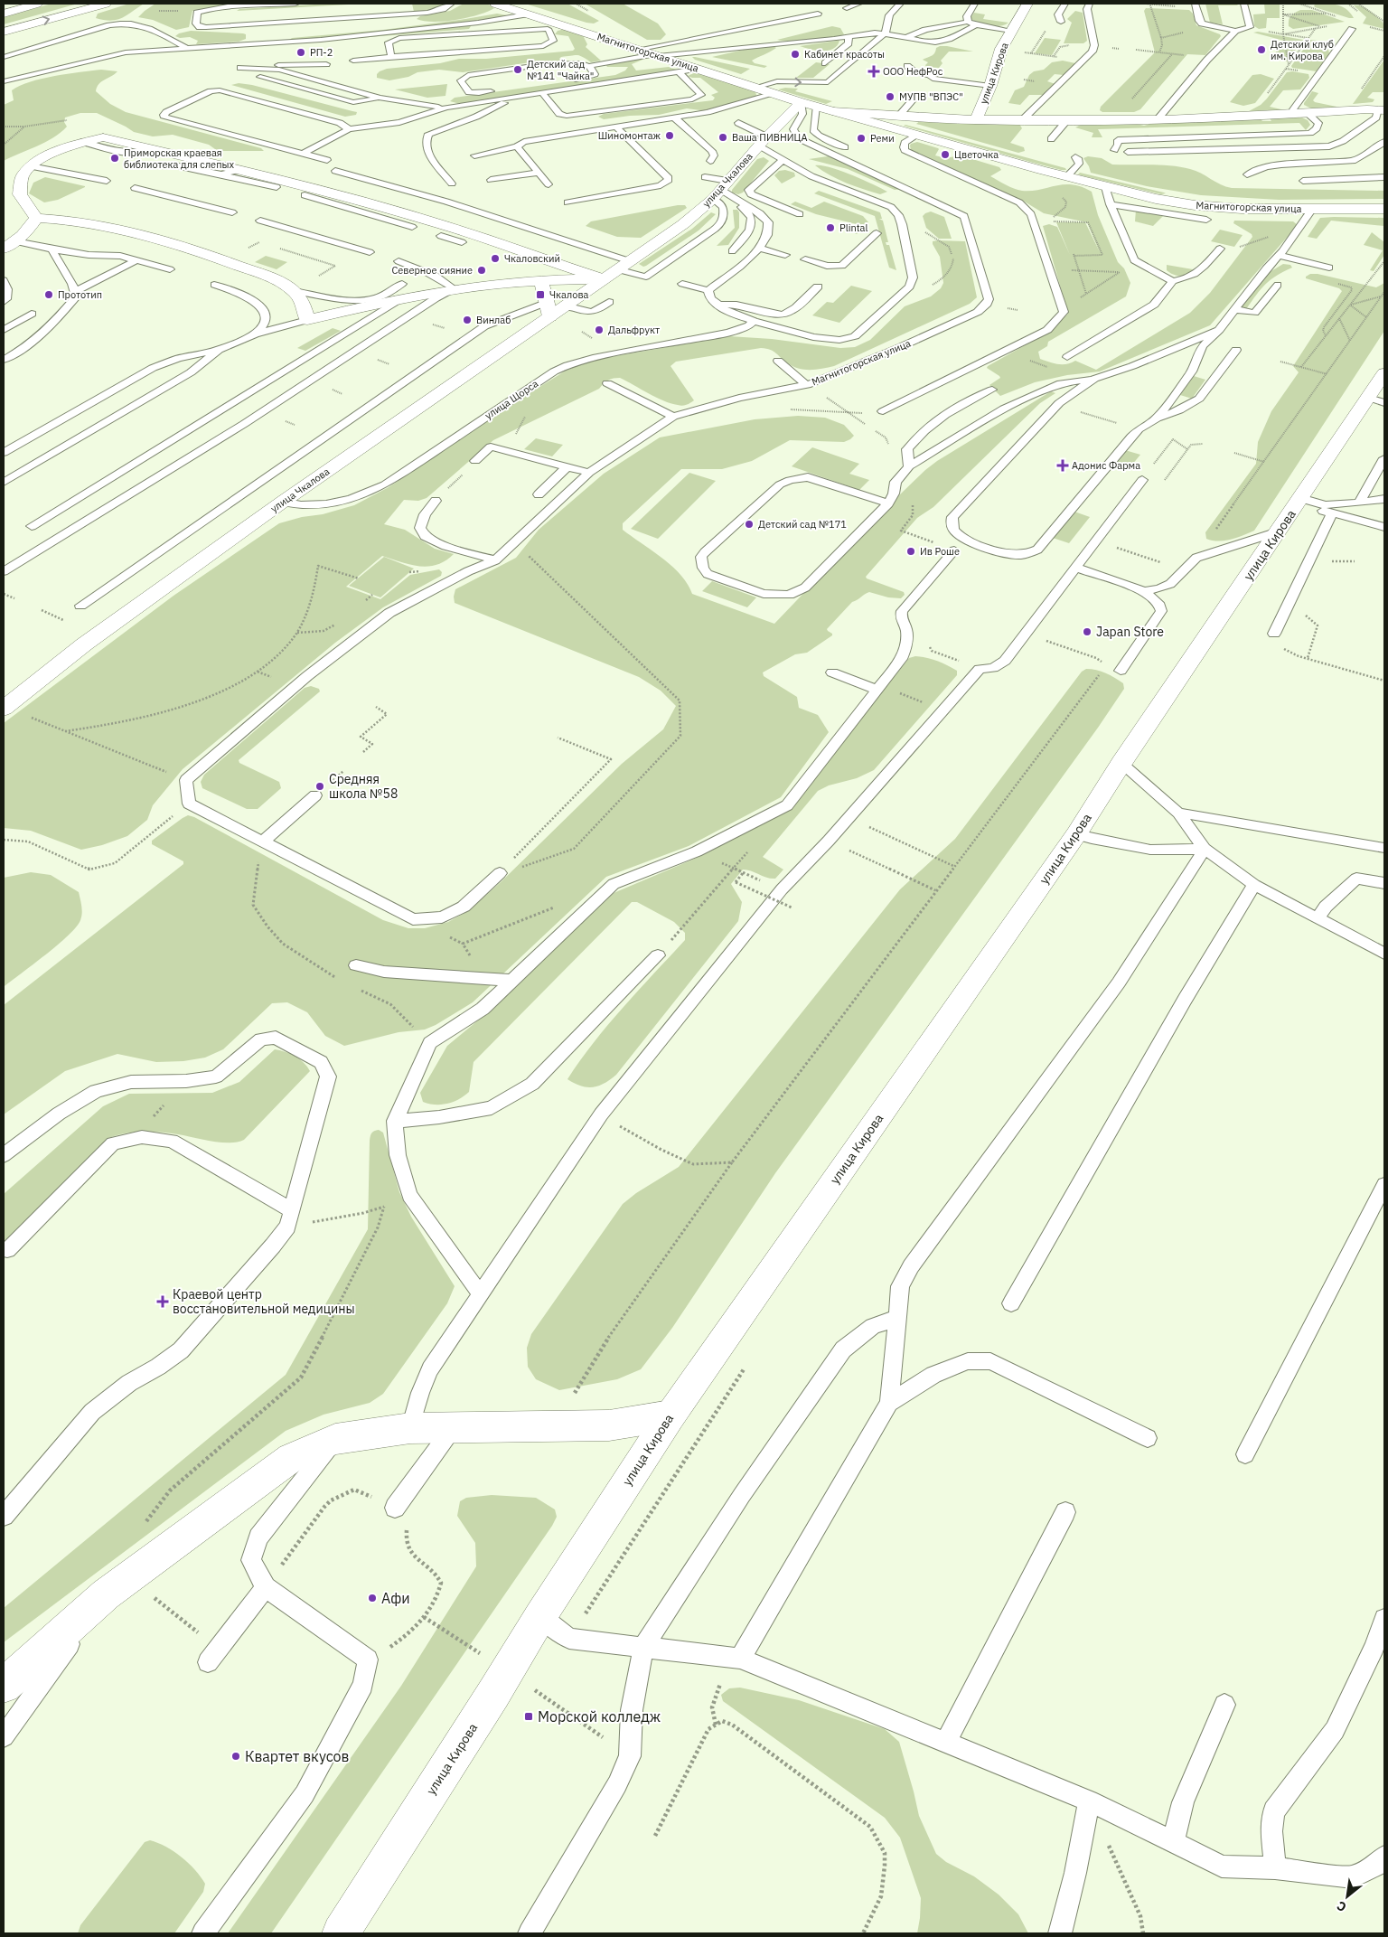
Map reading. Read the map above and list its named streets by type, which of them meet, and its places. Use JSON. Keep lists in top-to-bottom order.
{
  "streets": {
    "main road": ["Магнитогорская улица", "улица Кирова", "улица Чкалова"],
    "lane": ["улица Щорса"]
  },
  "crossings": [
    ["Магнитогорская улица", "улица Чкалова"],
    ["улица Чкалова", "улица Щорса"]
  ],
  "places": {
    "other": [
      "Детский клуб им. Кирова",
      "РП-2",
      "Кабинет красоты",
      "Детский сад №141 \"Чайка\"",
      "МУПВ \"ВПЭС\"",
      "Шиномонтаж",
      "Ваша ПИВНИЦА",
      "Реми",
      "Цветочка",
      "Приморская краевая библиотека для слепых",
      "Plintal",
      "Чкаловский",
      "Северное сияние",
      "Прототип",
      "Винлаб",
      "Дальфрукт",
      "Детский сад №171",
      "Ив Роше",
      "Japan Store",
      "Средняя школа №58",
      "Афи",
      "Квартет вкусов"
    ],
    "health": ["ООО НефРос", "Адонис Фарма", "Краевой центр восстановительной медицины"],
    "transit": ["Чкалова", "Морской колледж"]
  },
  "north": "bottom left"
}
